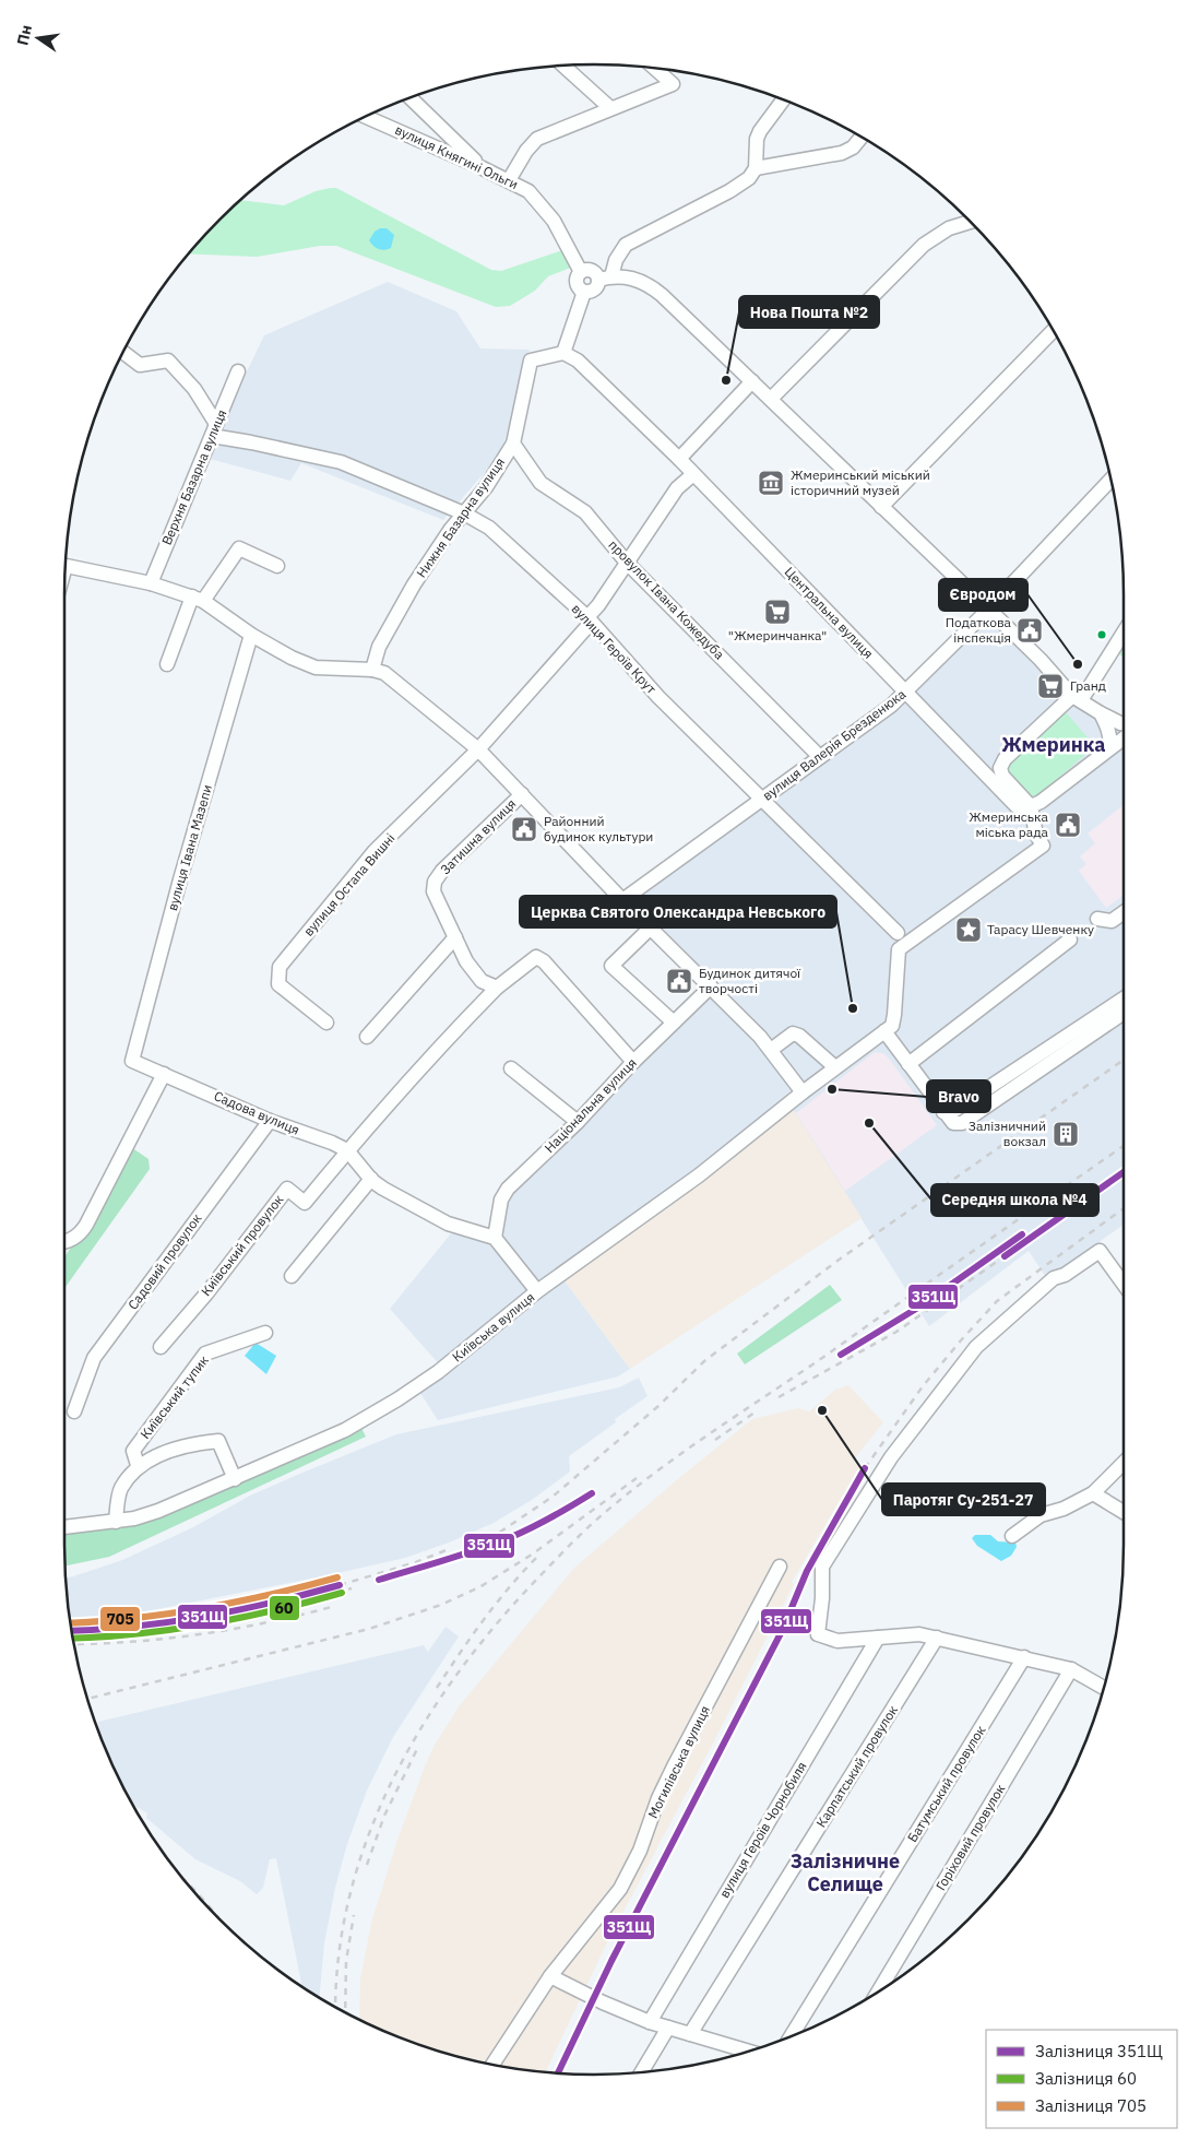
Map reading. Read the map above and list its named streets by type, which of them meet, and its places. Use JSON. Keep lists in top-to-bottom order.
{
  "streets": {
    "street": [
      "вулиця Княгині Ольги",
      "Верхня Базарна вулиця",
      "Нижня Базарна вулиця",
      "провулок Івана Кожедуба",
      "Центральна вулиця",
      "вулиця Героїв Крут",
      "вулиця Валерія Брезденюка",
      "Затишна вулиця",
      "вулиця Івана Мазепи",
      "вулиця Остапа Вишні",
      "Національна вулиця",
      "Садова вулиця",
      "Київський провулок",
      "Садовий провулок",
      "Київська вулиця",
      "Київський тупик",
      "Могилівська вулиця",
      "Карпатський провулок",
      "Батумський провулок",
      "вулиця Героїв Чорнобиля",
      "Горіховий провулок"
    ]
  },
  "crossings": [
    ["Верхня Базарна вулиця", "вулиця Героїв Крут"],
    ["Нижня Базарна вулиця", "провулок Івана Кожедуба"],
    ["Нижня Базарна вулиця", "Центральна вулиця"],
    ["Нижня Базарна вулиця", "вулиця Героїв Крут"],
    ["провулок Івана Кожедуба", "вулиця Валерія Брезденюка"],
    ["Центральна вулиця", "вулиця Валерія Брезденюка"],
    ["вулиця Героїв Крут", "вулиця Валерія Брезденюка"],
    ["вулиця Івана Мазепи", "Садова вулиця"],
    ["Національна вулиця", "Садова вулиця"],
    ["Садова вулиця", "Київський провулок"],
    ["Садова вулиця", "Садовий провулок"]
  ],
  "districts": ["Жмеринка", "Залізничне Селище"],
  "places": {
    "other": [
      "Нова Пошта №2",
      "Євродом",
      "Церква Святого Олександра Невського",
      "Bravo",
      "Середня школа №4",
      "Паротяг Су-251-27"
    ],
    "museum": ["Жмеринський міський історичний музей"],
    "supermarket": ["\"Жмеринчанка\"", "Гранд"],
    "public building": [
      "Податкова інспекція",
      "Жмеринська міська рада",
      "Районний будинок культури",
      "Будинок дитячої творчості"
    ],
    "place": ["Тарасу Шевченку"],
    "building": ["Залізничний вокзал"]
  },
  "lines": ["rail line 351Щ", "rail line 705", "rail line 60"],
  "legend": ["Залізниця 351Щ", "Залізниця 60", "Залізниця 705"],
  "north": "left"
}
